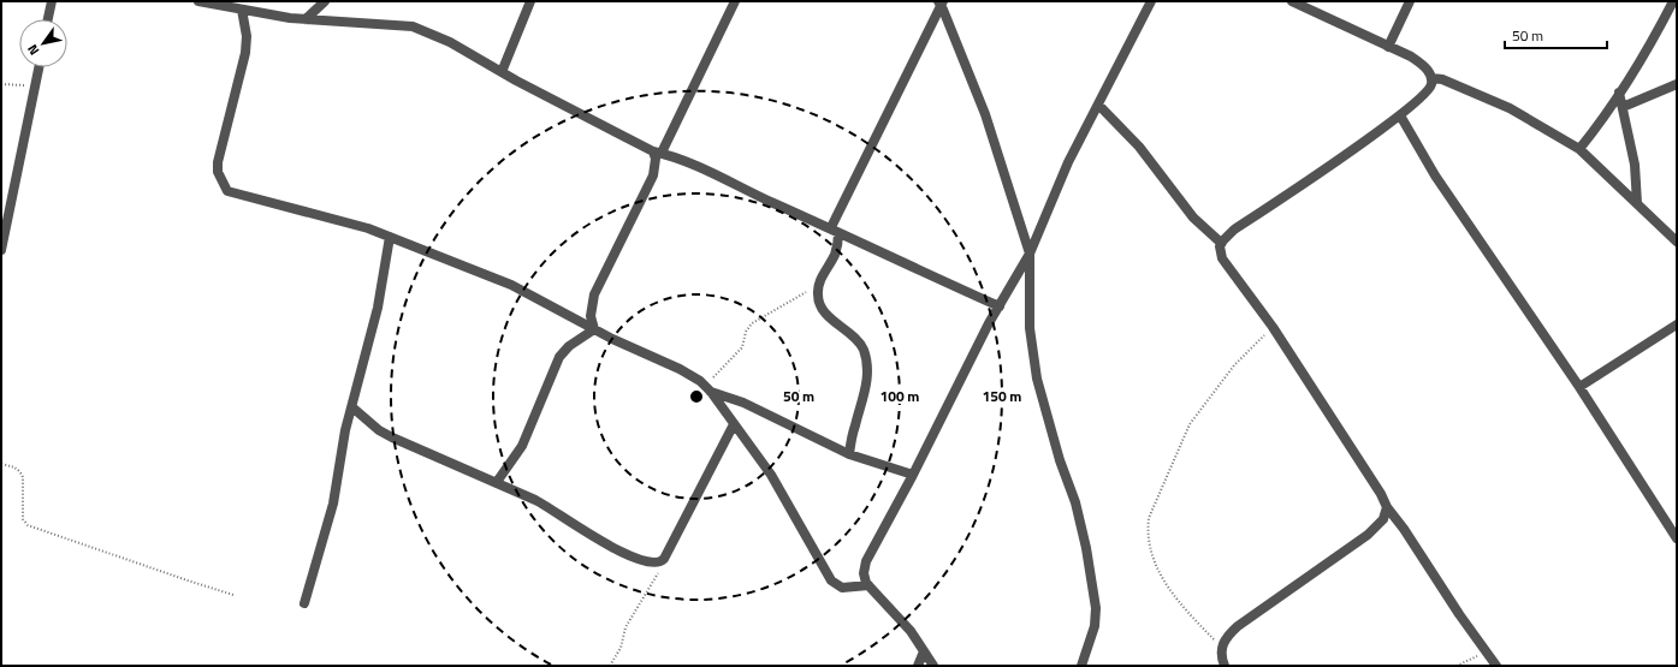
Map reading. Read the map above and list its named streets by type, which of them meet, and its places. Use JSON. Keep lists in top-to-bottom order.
{
  "scale_bar": "50 m",
  "north": "bottom left",
  "rings": ["50 m", "100 m", "150 m"]
}
